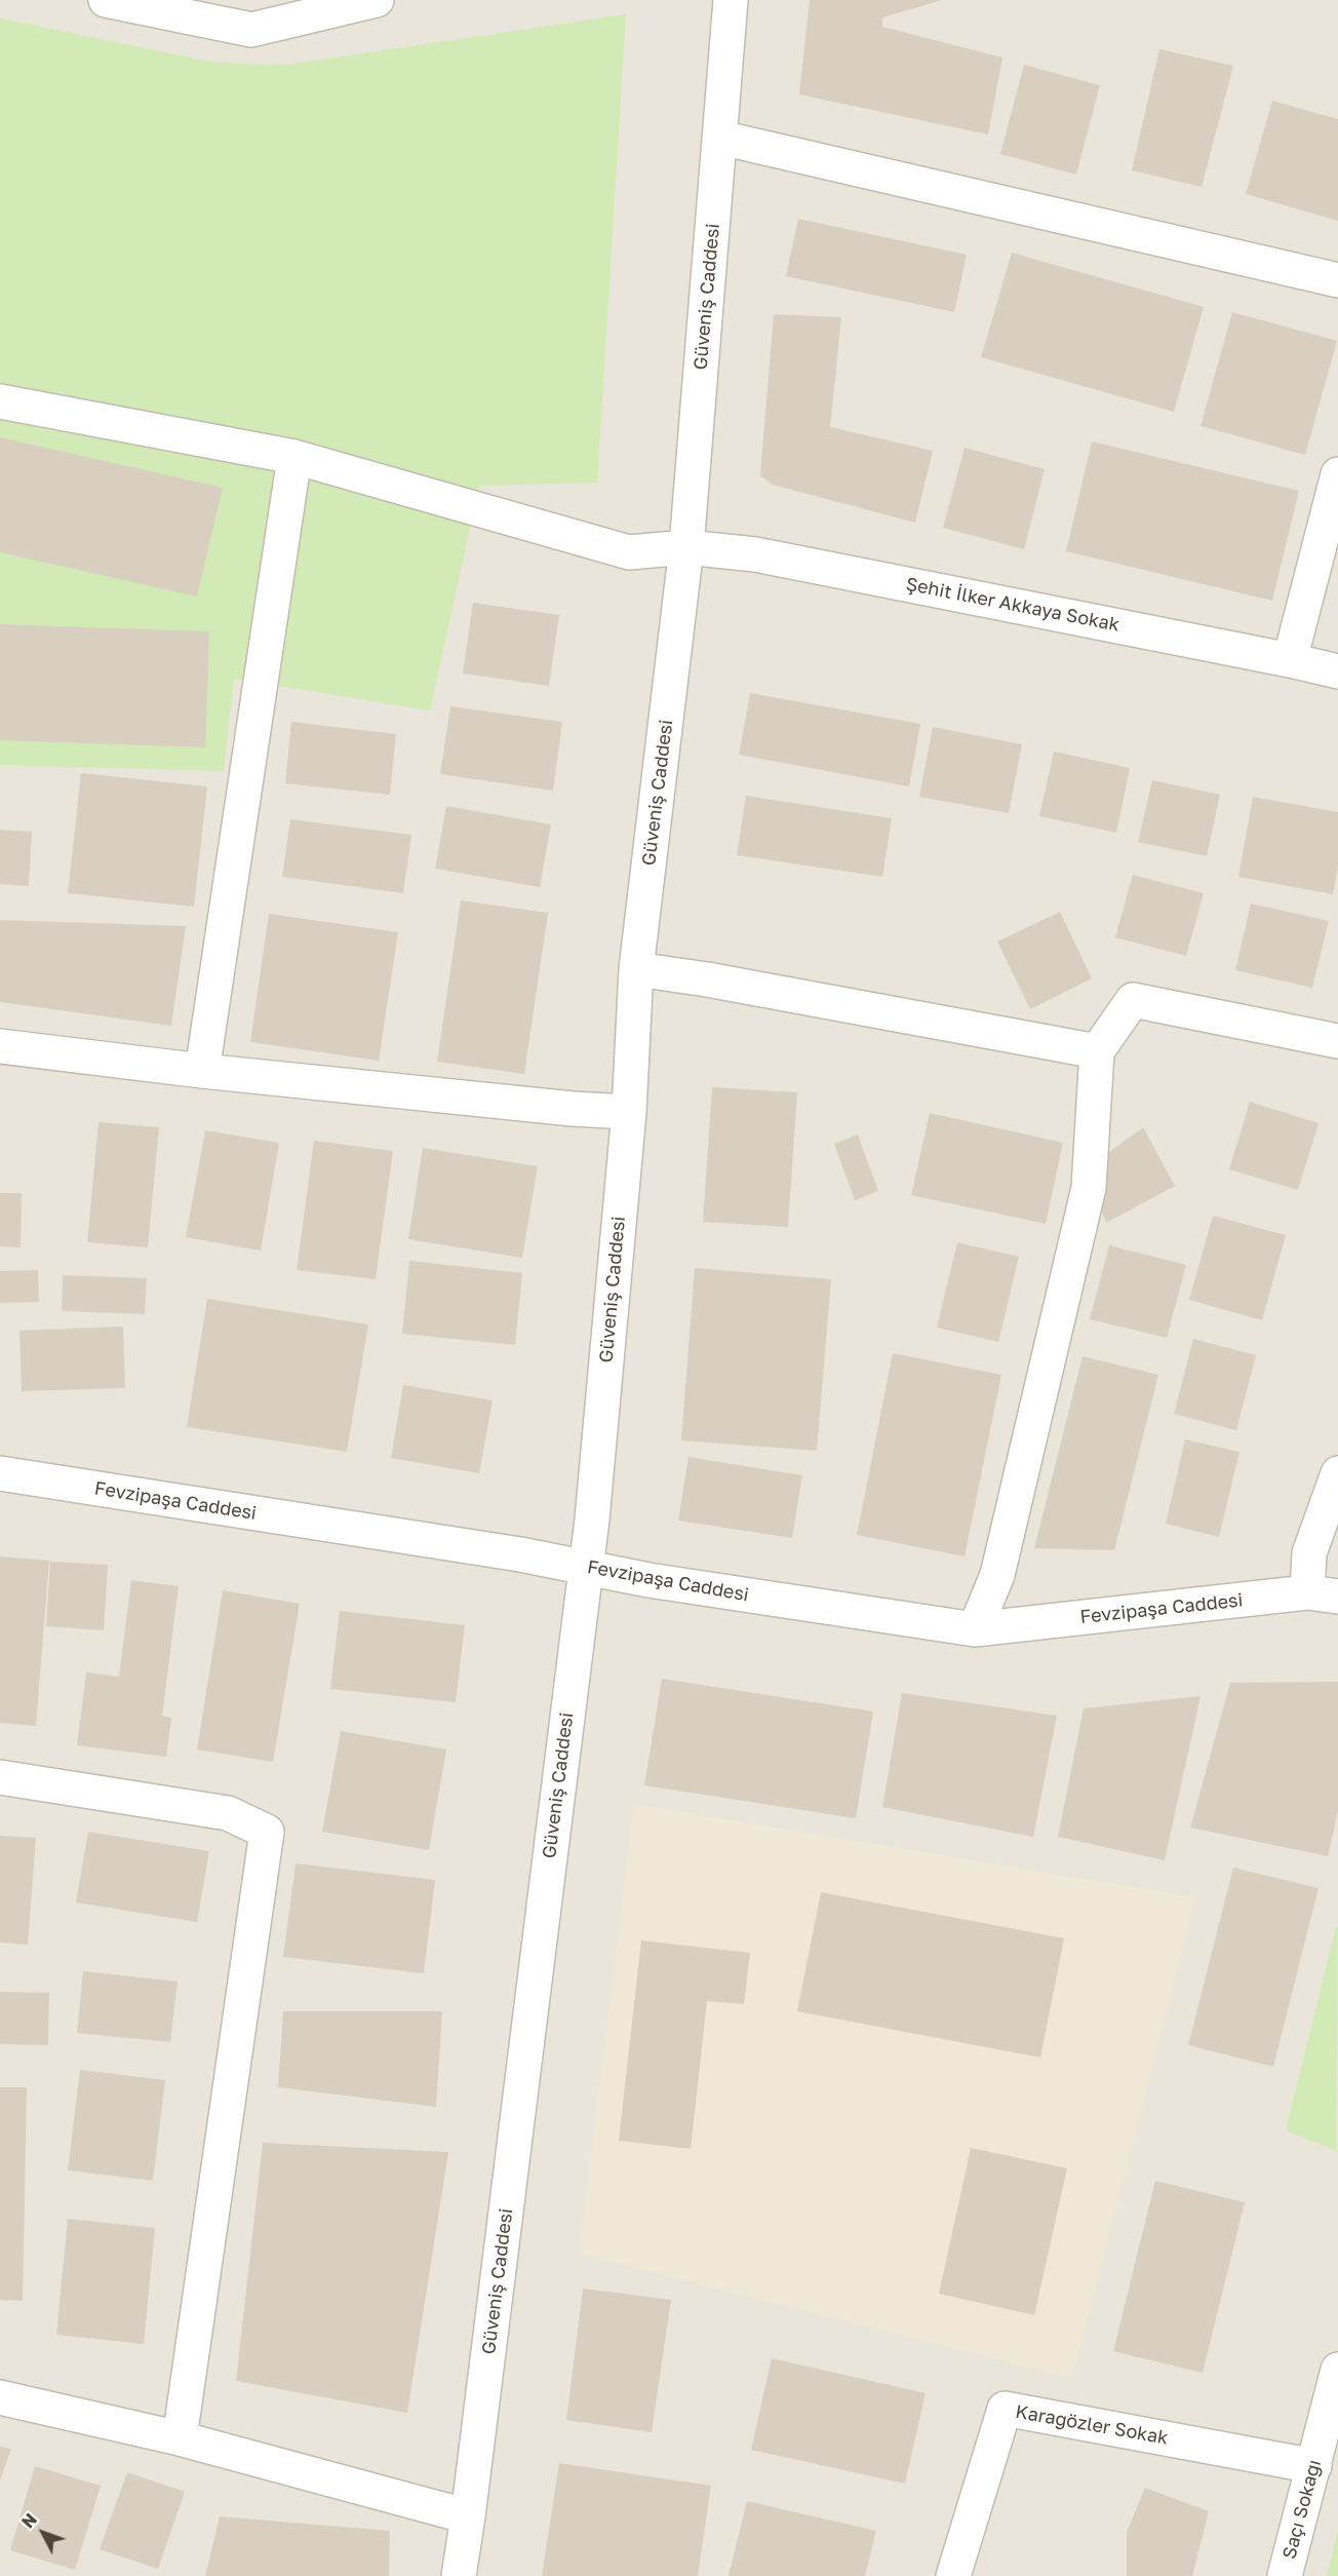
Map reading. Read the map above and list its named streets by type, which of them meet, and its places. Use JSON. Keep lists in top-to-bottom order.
{
  "streets": {
    "street": [
      "Güveniş Caddesi",
      "Şehit İlker Akkaya Sokak",
      "Fevzipaşa Caddesi",
      "Karagözler Sokak",
      "Saçı Sokağı"
    ]
  },
  "crossings": [
    ["Güveniş Caddesi", "Şehit İlker Akkaya Sokak"],
    ["Güveniş Caddesi", "Fevzipaşa Caddesi"],
    ["Karagözler Sokak", "Saçı Sokağı"]
  ],
  "north": "top left"
}
